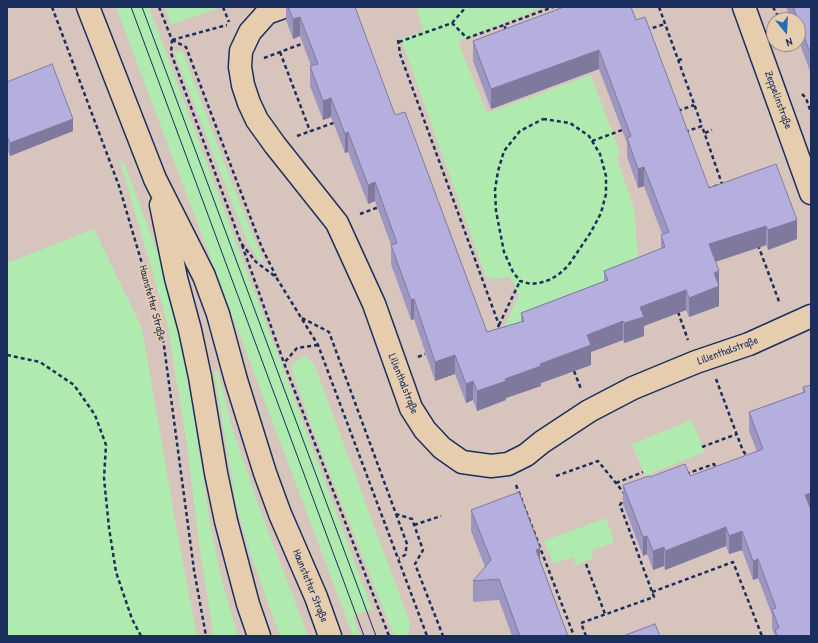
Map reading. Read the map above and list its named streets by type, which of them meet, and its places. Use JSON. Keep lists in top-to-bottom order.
{
  "streets": {
    "main road": ["Zeppelinstraße", "Haunstetter Straße", "Lilienthalstraße"]
  },
  "north": "bottom"
}
